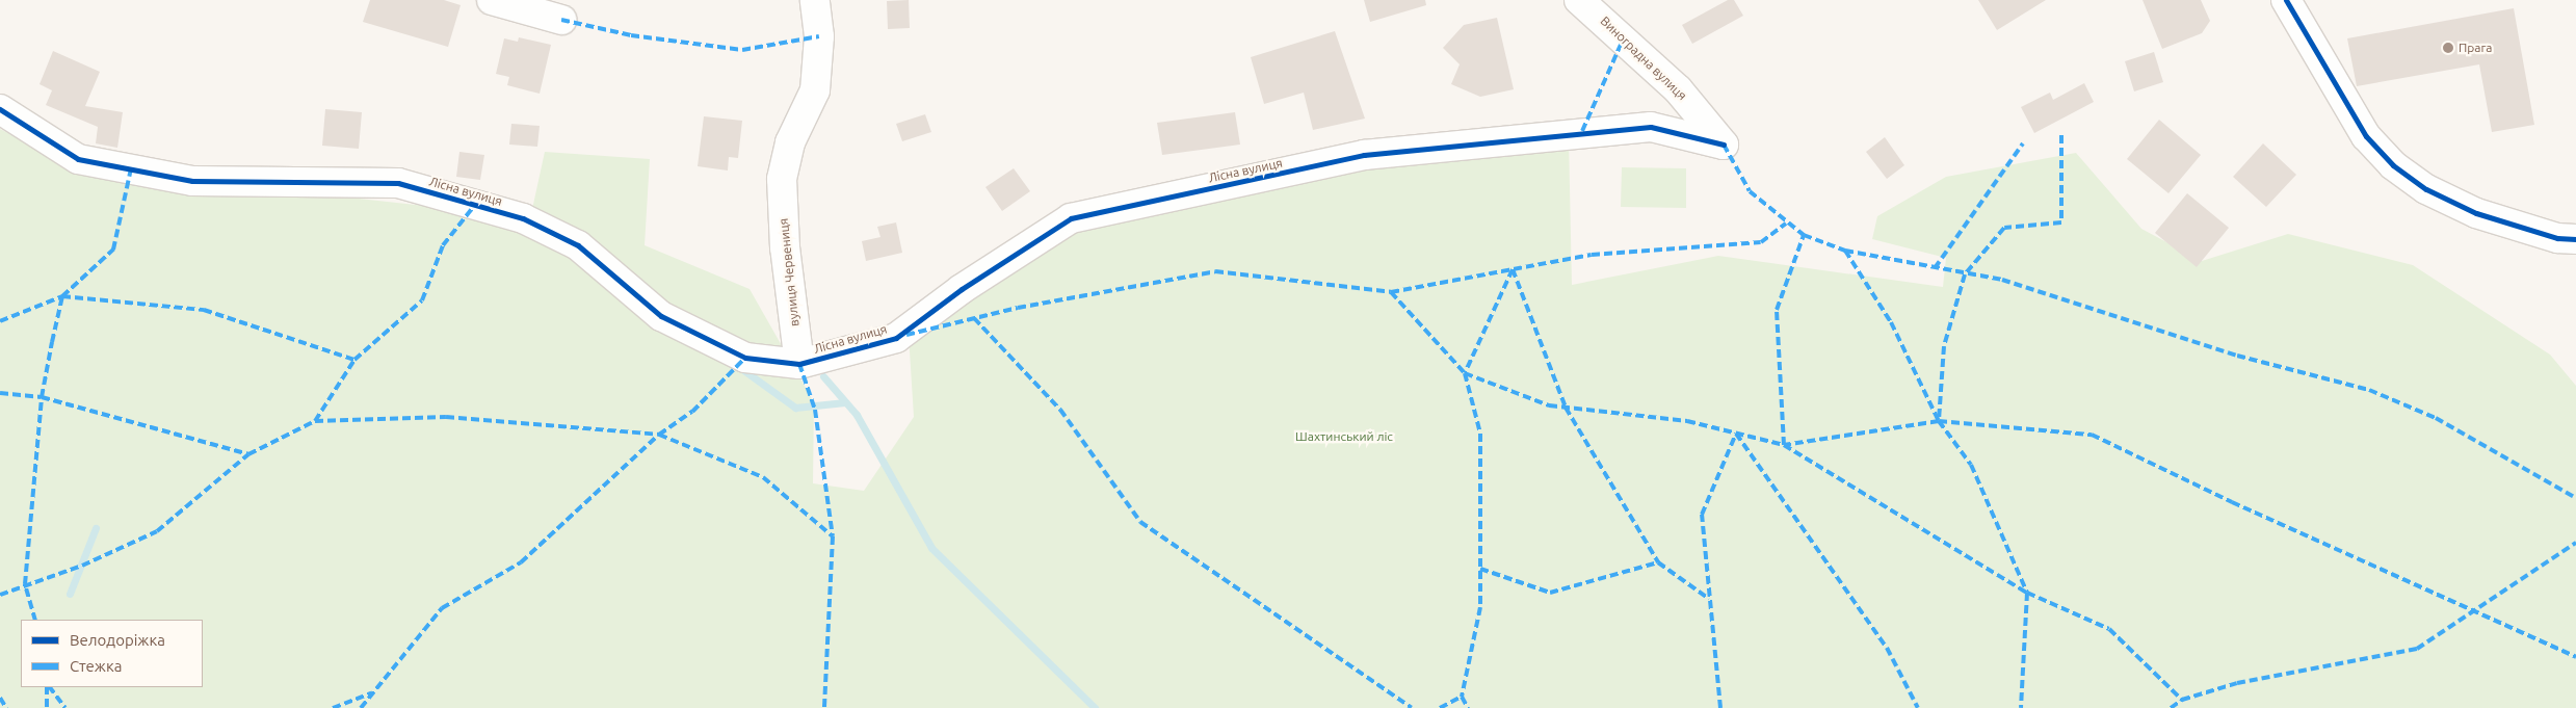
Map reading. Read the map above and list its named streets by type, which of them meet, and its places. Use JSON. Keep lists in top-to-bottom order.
{
  "streets": {
    "street": ["Виноградна вулиця", "Лісна вулиця", "вулиця Червениця"]
  },
  "crossings": [
    ["Виноградна вулиця", "Лісна вулиця"],
    ["Лісна вулиця", "вулиця Червениця"]
  ],
  "parks": ["Шахтинський ліс"],
  "places": ["Прага"],
  "legend": ["Велодоріжка", "Стежка"]
}
